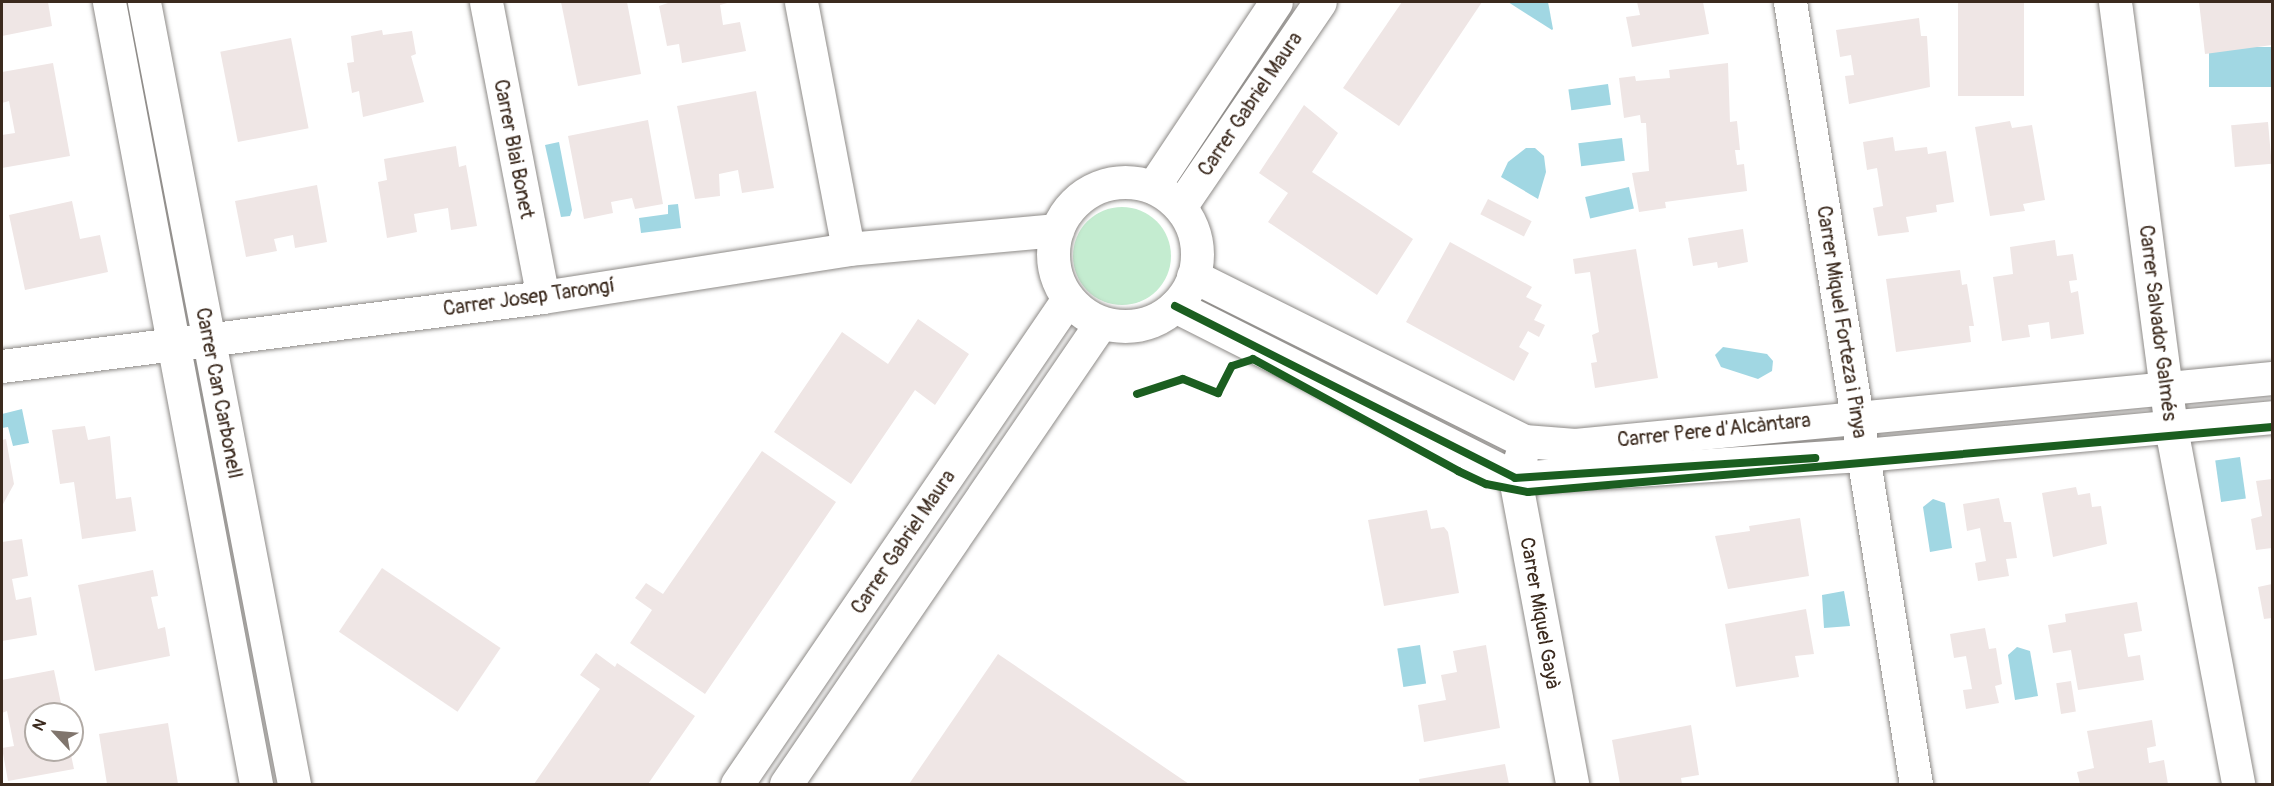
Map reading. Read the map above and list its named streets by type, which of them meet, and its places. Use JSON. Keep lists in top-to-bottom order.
{
  "streets": {
    "street": [
      "Carrer Gabriel Maura",
      "Carrer Blai Bonet",
      "Carrer Josep Tarongí",
      "Carrer Miquel Forteza i Pinya",
      "Carrer Salvador Galmés",
      "Carrer Can Carbonell",
      "Carrer Pere d'Alcàntara",
      "Carrer Miquel Gayà"
    ]
  },
  "crossings": [
    ["Carrer Gabriel Maura", "Carrer Josep Tarongí"],
    ["Carrer Gabriel Maura", "Carrer Pere d'Alcàntara"],
    ["Carrer Blai Bonet", "Carrer Josep Tarongí"],
    ["Carrer Josep Tarongí", "Carrer Can Carbonell"],
    ["Carrer Josep Tarongí", "Carrer Pere d'Alcàntara"],
    ["Carrer Miquel Forteza i Pinya", "Carrer Pere d'Alcàntara"],
    ["Carrer Salvador Galmés", "Carrer Pere d'Alcàntara"],
    ["Carrer Pere d'Alcàntara", "Carrer Miquel Gayà"]
  ],
  "north": "top left"
}
